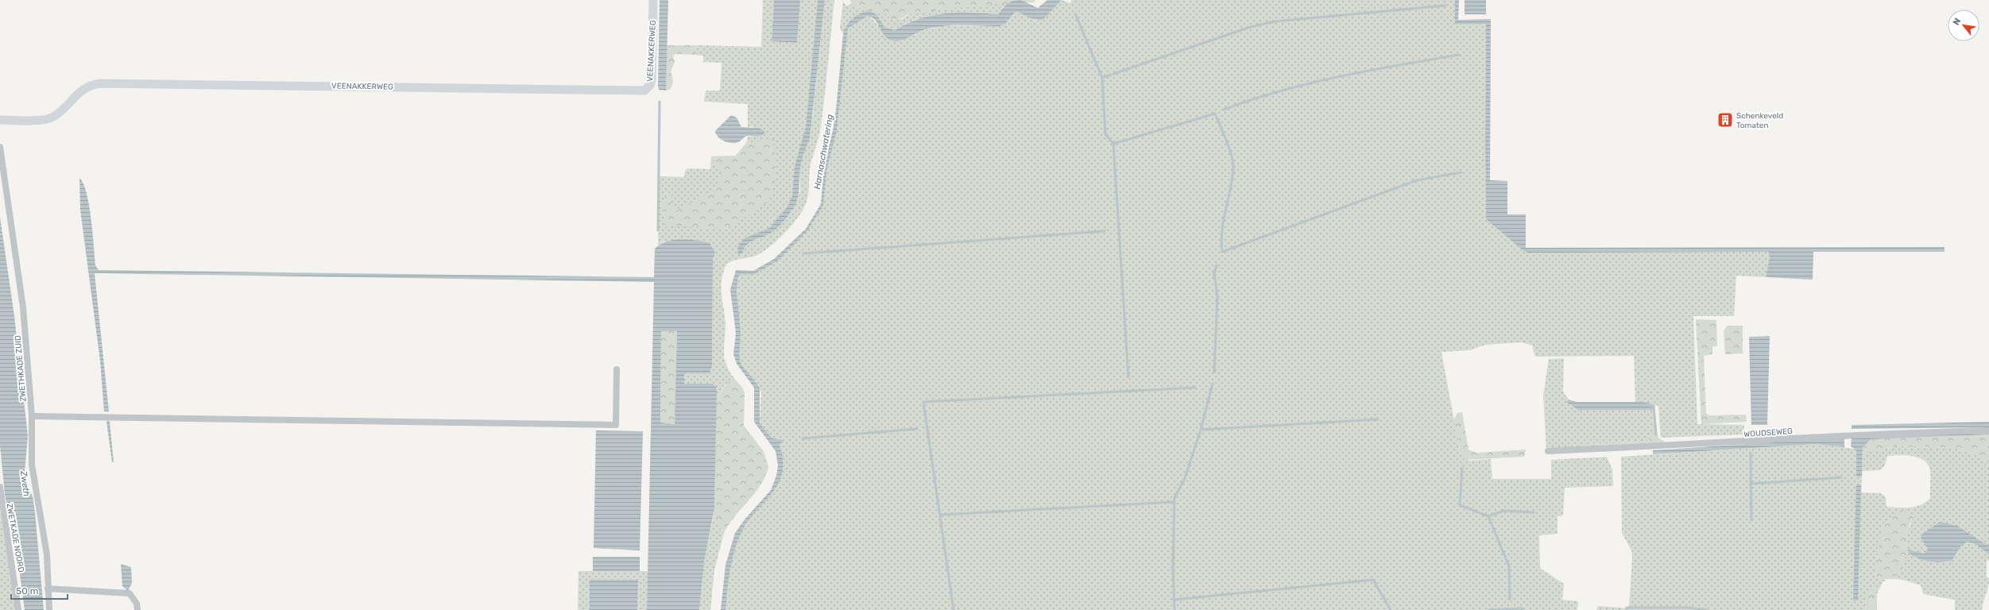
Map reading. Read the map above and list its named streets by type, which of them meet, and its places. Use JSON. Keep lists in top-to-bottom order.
{
  "streets": {
    "street": [
      "VEENAKKERWEG",
      "ZWETHKADE ZUID",
      "WOUDSEWEG",
      "ZWETKADE NOORD"
    ]
  },
  "water": ["Harnaschwatering", "Zweth"],
  "places": {
    "building": ["Schenkeveld Tomaten"]
  },
  "scale_bar": "50 m",
  "north": "top left"
}
